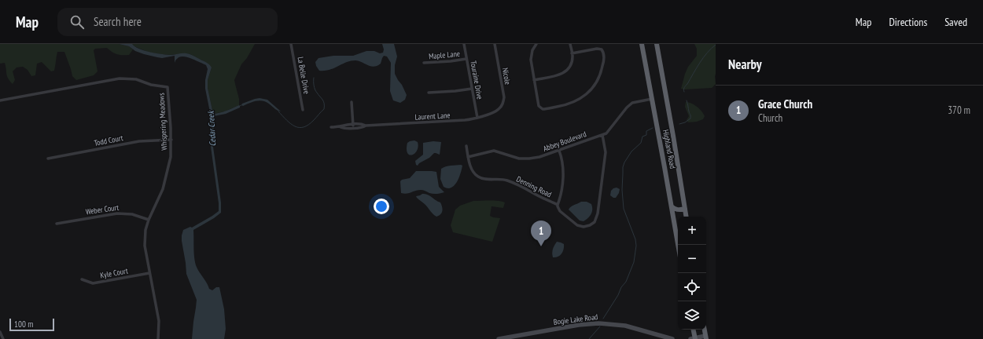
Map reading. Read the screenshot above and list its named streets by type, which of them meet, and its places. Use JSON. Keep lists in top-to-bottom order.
{
  "streets": {
    "highway": ["Highland Road"],
    "main road": ["Bogie Lake Road"],
    "street": [
      "Maple Lane",
      "La Belle Drive",
      "Nicole",
      "Touraine Drive",
      "Laurent Lane",
      "Whispering Meadows",
      "Todd Court",
      "Abbey Boulevard",
      "Denning Road",
      "Weber Court",
      "Kyle Court"
    ]
  },
  "crossings": [
    ["Maple Lane", "Touraine Drive"],
    ["Nicole", "Laurent Lane"],
    ["Touraine Drive", "Laurent Lane"],
    ["Whispering Meadows", "Todd Court"],
    ["Whispering Meadows", "Weber Court"],
    ["Whispering Meadows", "Kyle Court"],
    ["Abbey Boulevard", "Highland Road"],
    ["Abbey Boulevard", "Denning Road"]
  ],
  "water": ["Cedar Creek"],
  "scale_bar": "100 m",
  "page": {
    "header": "Map",
    "search": "Search here",
    "nav": ["Map", "Directions", "Saved"],
    "heading": "Nearby",
    "list": [
      {
        "mark": "1",
        "name": "Grace Church",
        "note": "Church",
        "value": "370 m"
      }
    ],
    "map_buttons": ["+", "−"],
    "pins": "1",
    "scale": "100 m"
  }
}
